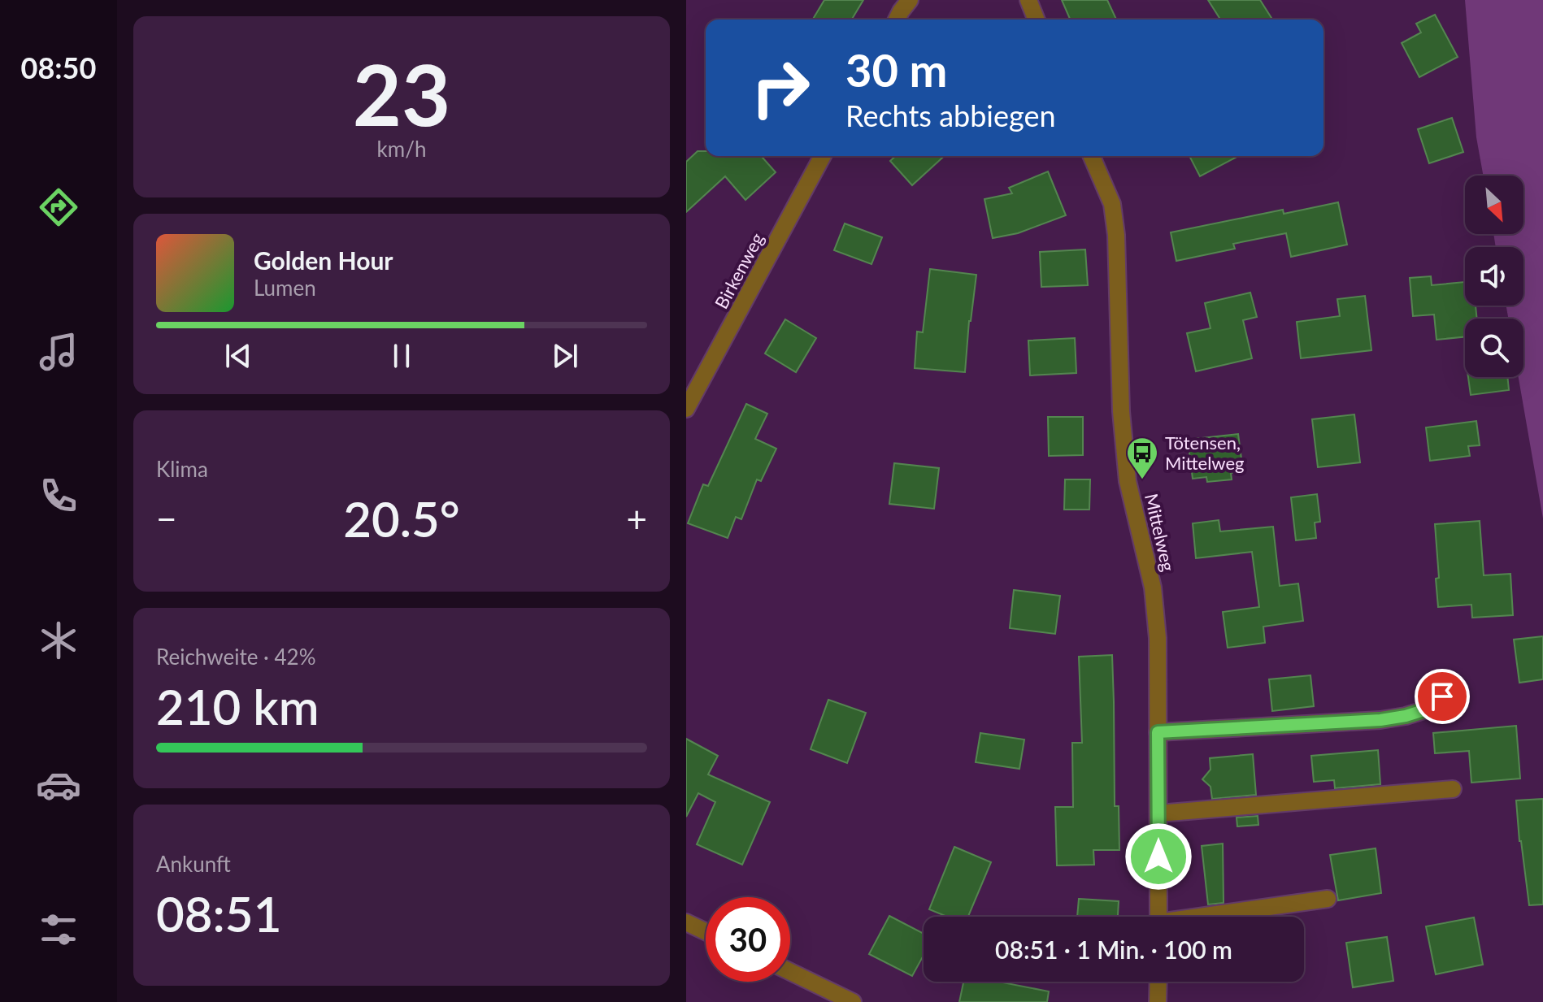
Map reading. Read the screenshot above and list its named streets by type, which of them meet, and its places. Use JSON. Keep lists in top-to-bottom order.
{
  "streets": {
    "street": ["Birkenweg", "Mittelweg"]
  },
  "places": {
    "bus stop": ["Tötensen, Mittelweg"]
  },
  "north": "bottom right",
  "page": {
    "tabs": "08:50",
    "tile": [
      ["23", "km/h"],
      "Klima",
      ["Reichweite · 42%", "210 km"],
      ["Ankunft", "08:51"]
    ],
    "turn": ["30 m", "Rechts abbiegen"],
    "song": ["Golden Hour", "Lumen"],
    "heat": ["−", "20.5°", "+"],
    "limit": "30",
    "trip": "08:51 · 1 Min. · 100 m"
  }
}
